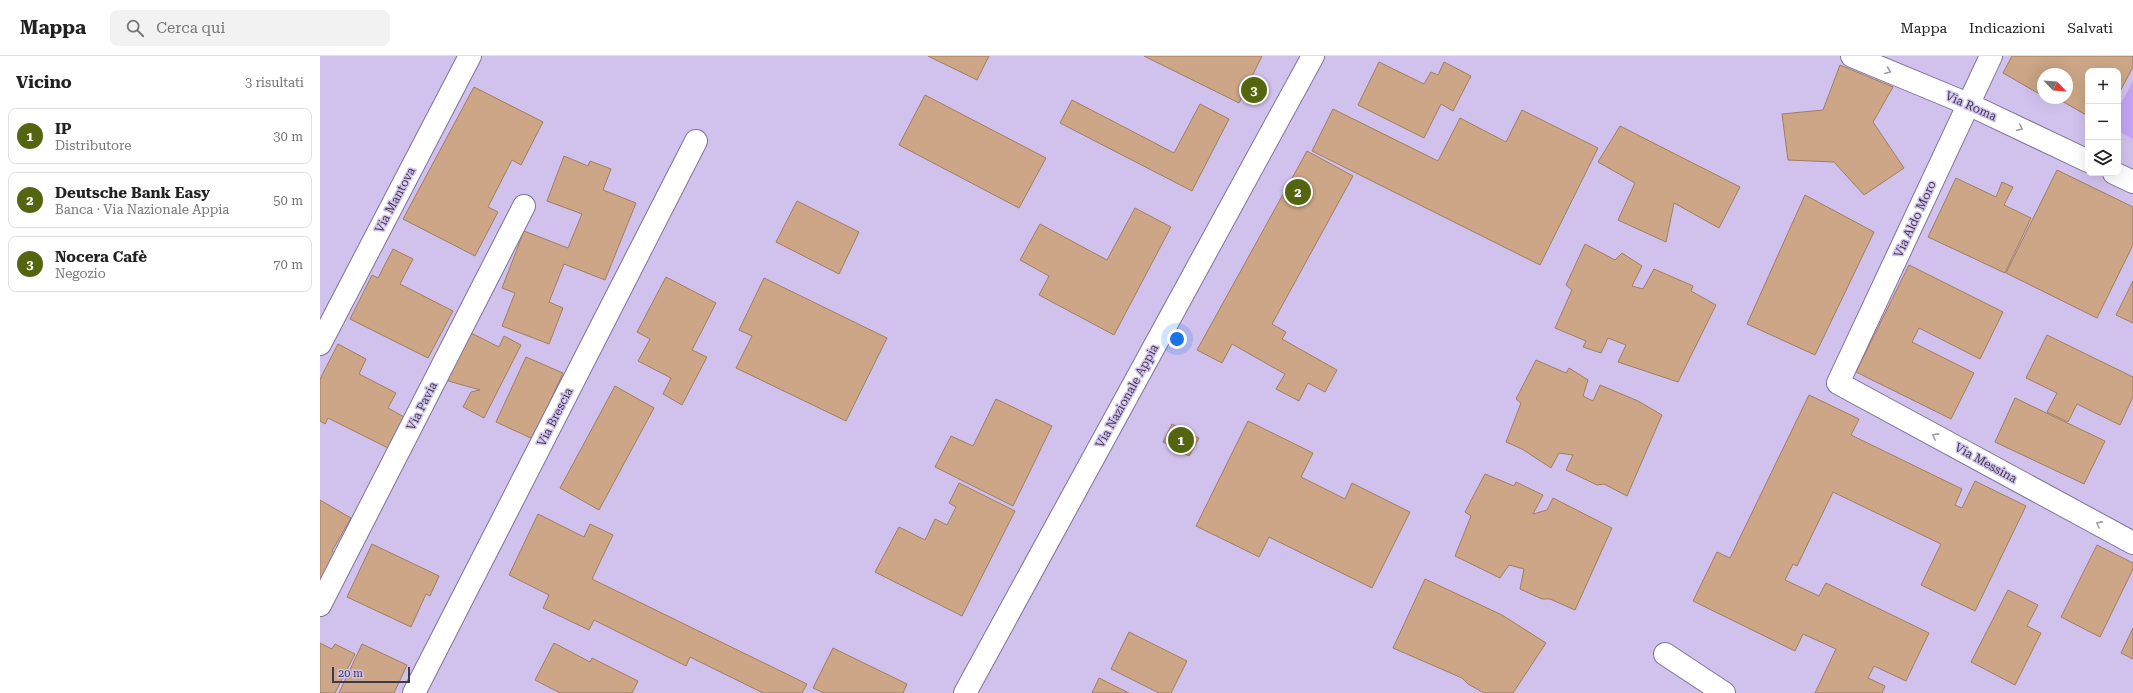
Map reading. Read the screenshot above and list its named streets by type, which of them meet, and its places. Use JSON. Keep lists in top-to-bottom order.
{
  "streets": {
    "street": [
      "Via Roma",
      "Via Mantova",
      "Via Aldo Moro",
      "Via Nazionale Appia",
      "Via Pavia",
      "Via Brescia",
      "Via Messina"
    ]
  },
  "crossings": [
    ["Via Roma", "Via Aldo Moro"],
    ["Via Aldo Moro", "Via Messina"]
  ],
  "one_way": ["Via Roma", "Via Messina"],
  "scale_bar": "20 m",
  "north": "bottom right",
  "page": {
    "header": "Mappa",
    "search": "Cerca qui",
    "nav": ["Mappa", "Indicazioni", "Salvati"],
    "heading": ["Vicino", "3 risultati"],
    "map_buttons": ["+", "−"],
    "pins": ["3", "2", "1"],
    "list": [
      {
        "mark": "1",
        "name": "IP",
        "note": "Distributore",
        "value": "30 m"
      },
      {
        "mark": "2",
        "name": "Deutsche Bank Easy",
        "note": "Banca · Via Nazionale Appia",
        "value": "50 m"
      },
      {
        "mark": "3",
        "name": "Nocera Cafè",
        "note": "Negozio",
        "value": "70 m"
      }
    ],
    "scale": "20 m"
  }
}
